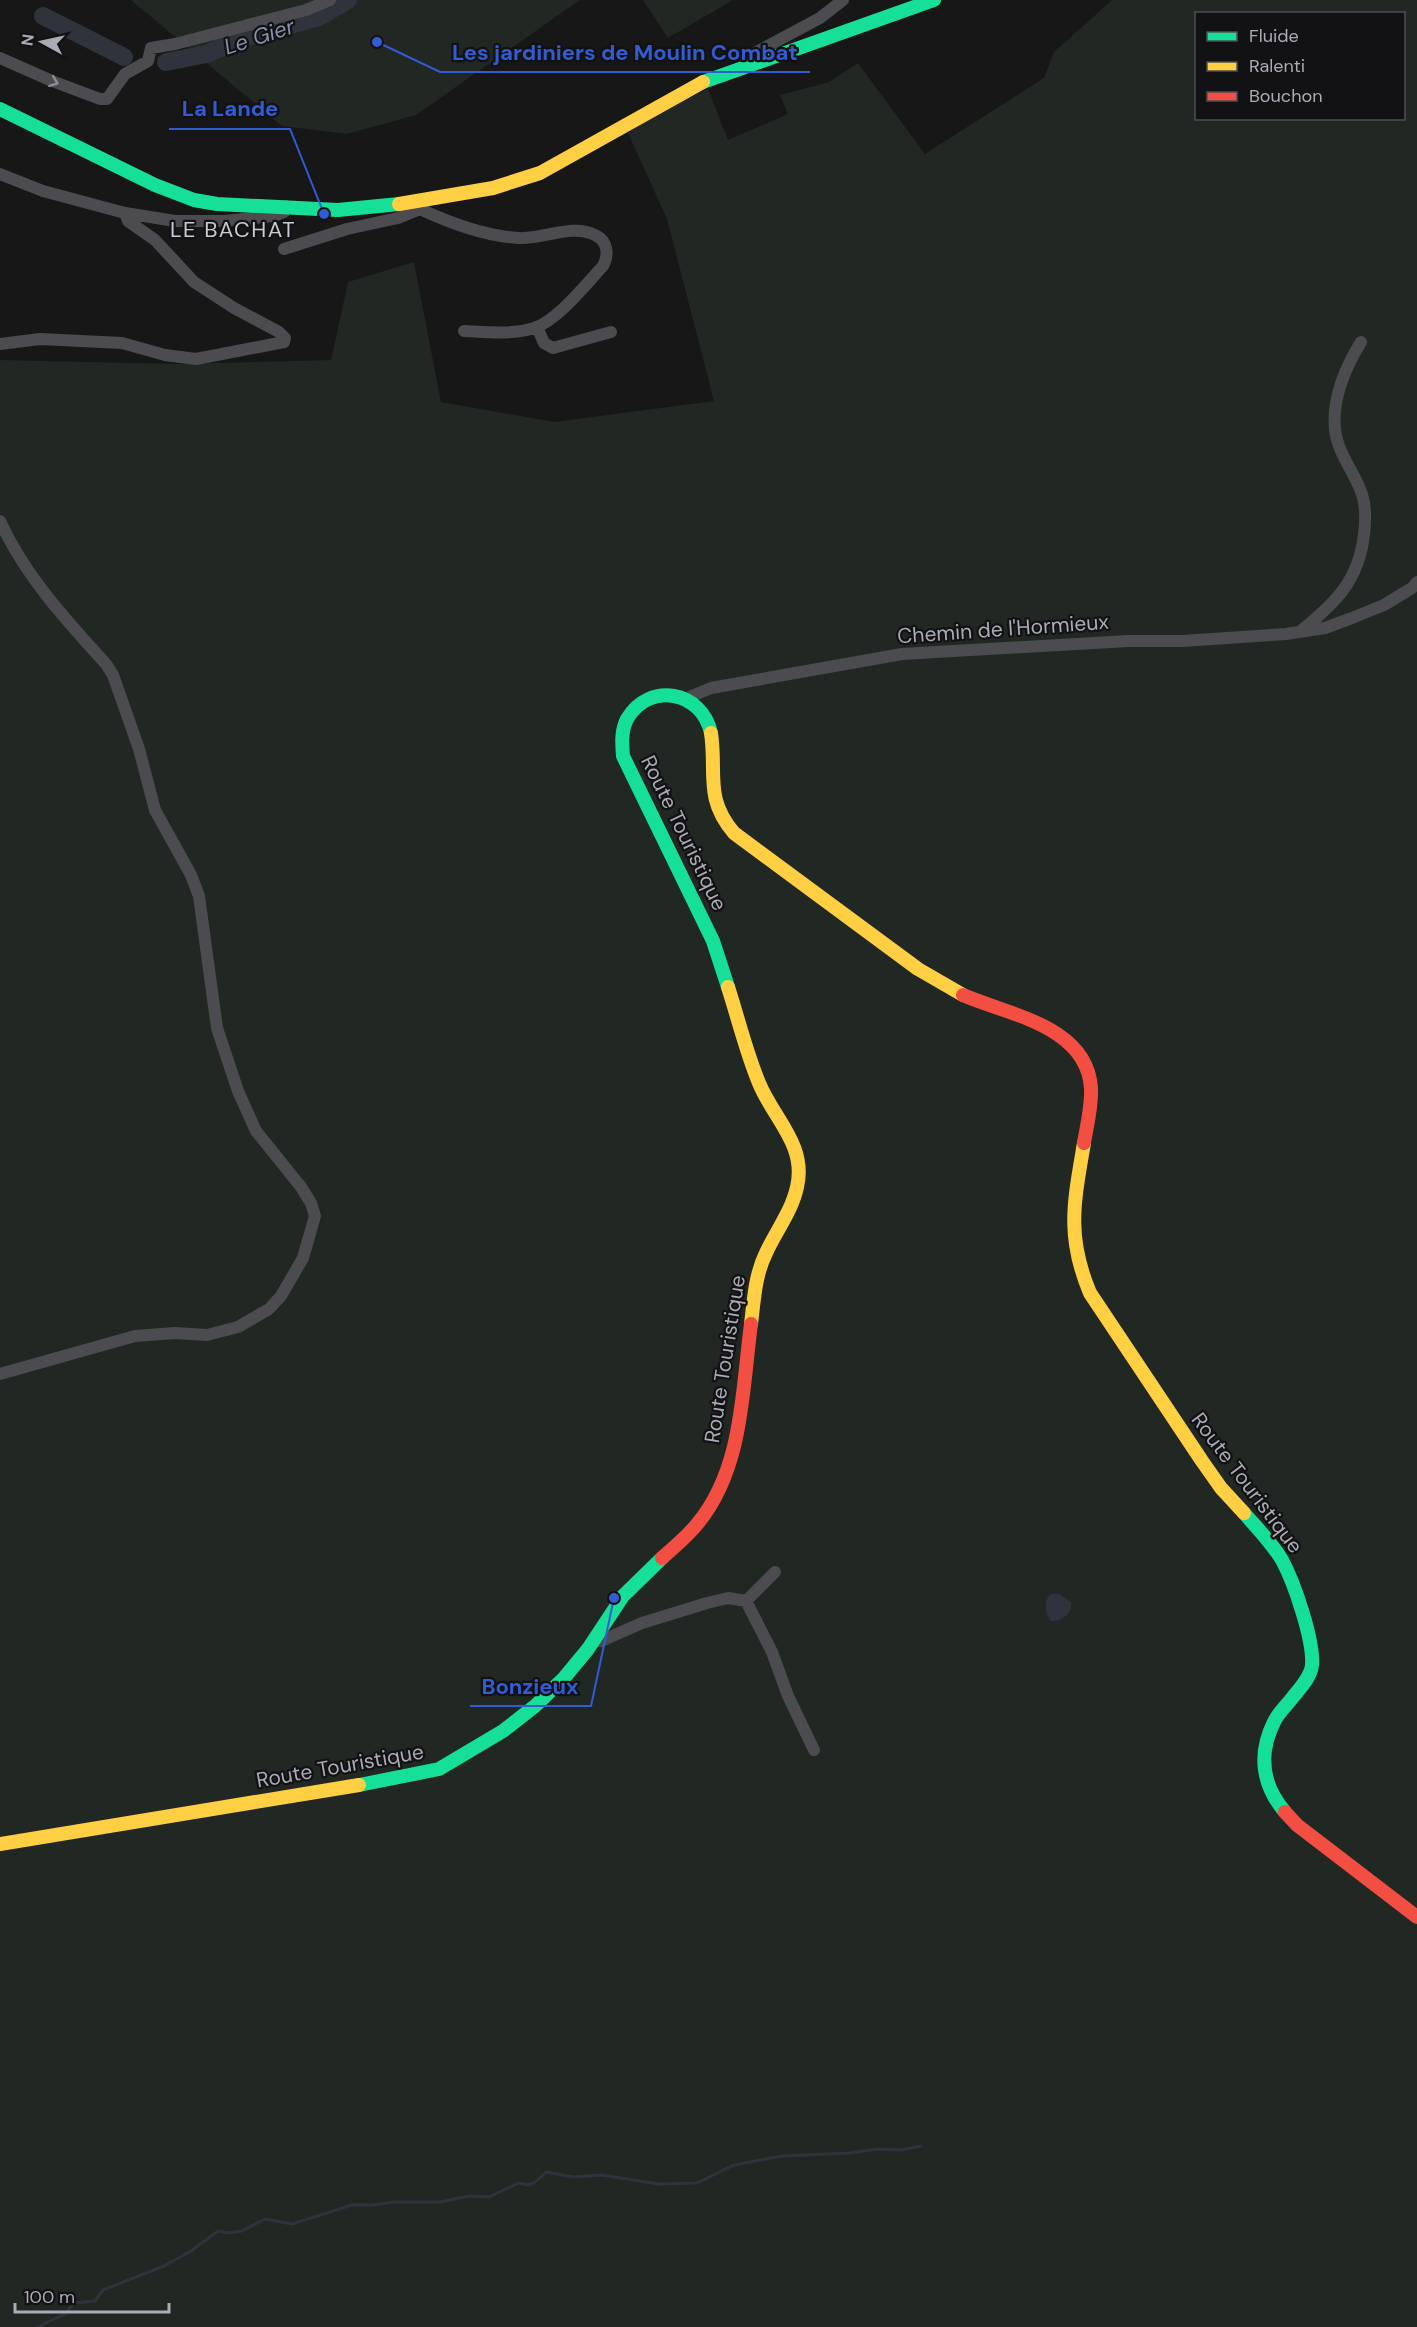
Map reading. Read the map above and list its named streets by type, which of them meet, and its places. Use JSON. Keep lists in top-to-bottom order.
{
  "streets": {
    "street": ["Chemin de l'Hormieux", "Route Touristique"]
  },
  "crossings": [
    ["Chemin de l'Hormieux", "Route Touristique"]
  ],
  "districts": ["LE BACHAT"],
  "water": ["Le Gier"],
  "places": ["Les jardiniers de Moulin Combat", "La Lande", "Bonzieux"],
  "legend": ["Fluide", "Ralenti", "Bouchon"],
  "scale_bar": "100 m",
  "north": "left"
}
